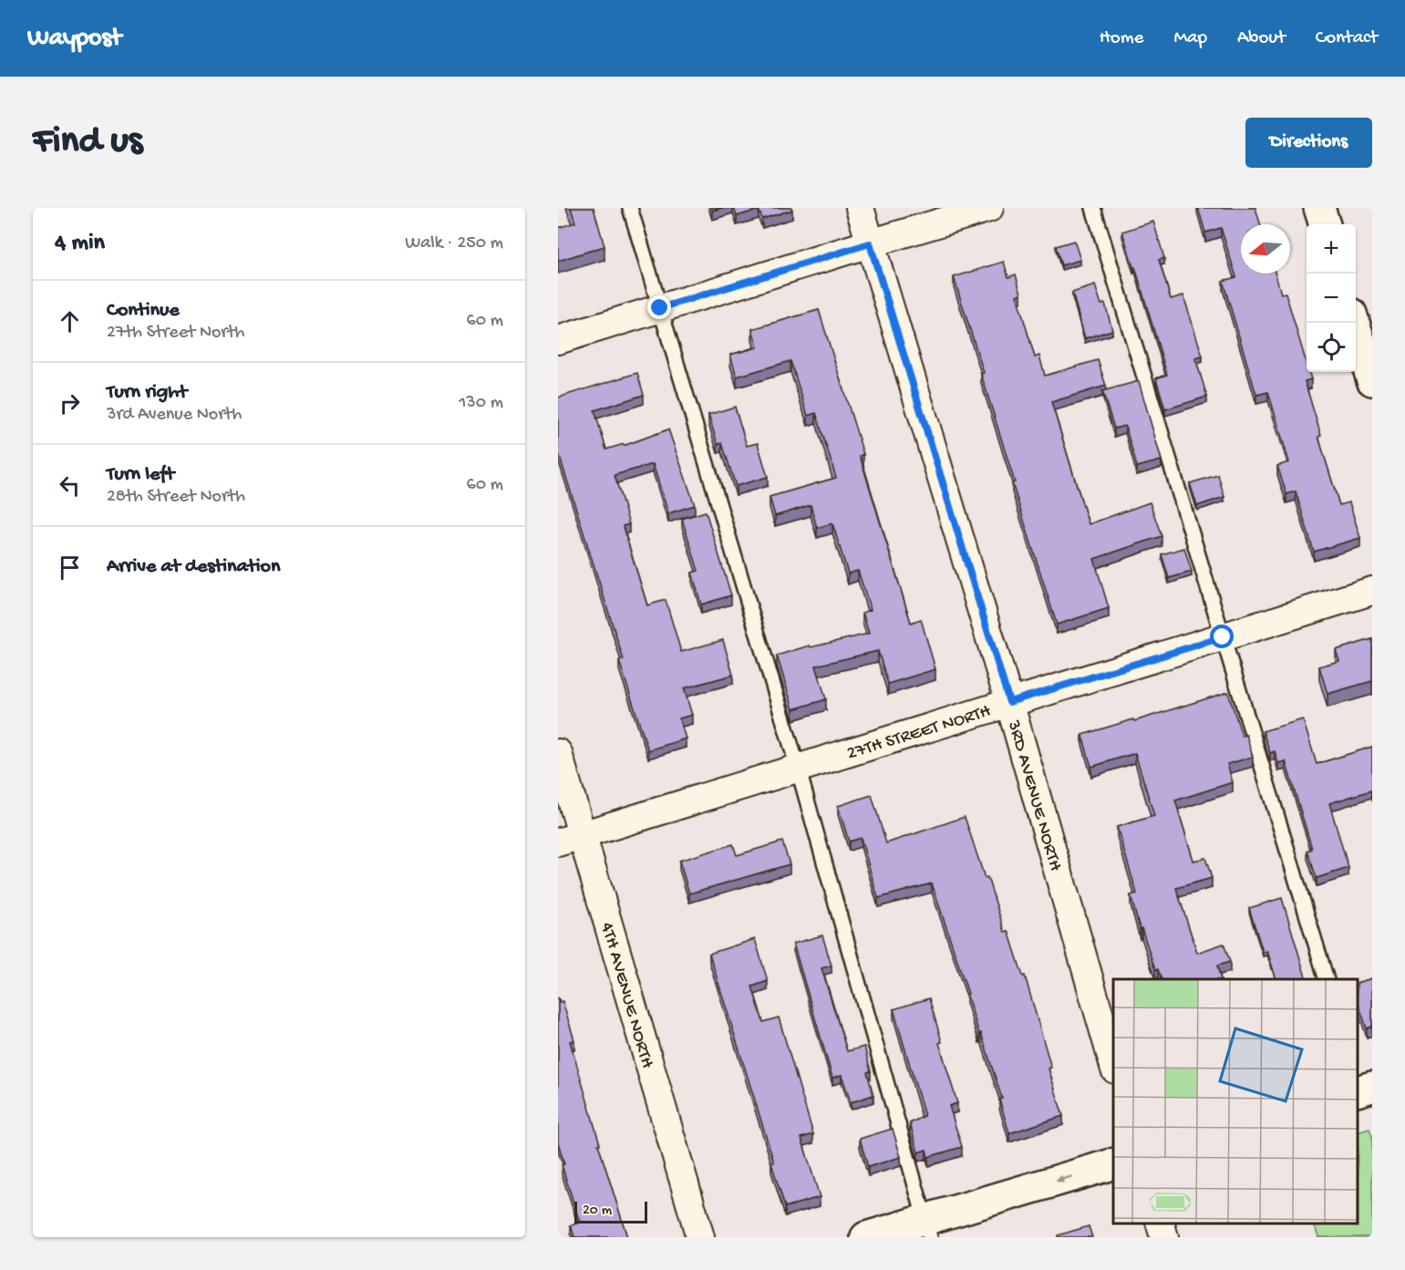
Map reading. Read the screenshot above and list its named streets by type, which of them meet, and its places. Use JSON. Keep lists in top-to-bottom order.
{
  "streets": {
    "street": ["27TH STREET NORTH", "3RD AVENUE NORTH", "4TH AVENUE NORTH"]
  },
  "crossings": [
    ["27TH STREET NORTH", "3RD AVENUE NORTH"],
    ["27TH STREET NORTH", "4TH AVENUE NORTH"]
  ],
  "scale_bar": "20 m",
  "north": "left",
  "page": {
    "header": "Waypost",
    "nav": [
      "Home",
      "Map",
      "About",
      "Contact"
    ],
    "buttons": "Directions",
    "title": "Find us",
    "heading": ["4 min", "Walk · 250 m"],
    "map_buttons": ["+", "−"],
    "list": [
      ["Continue", "27th Street North", "60 m"],
      ["Turn right", "3rd Avenue North", "130 m"],
      ["Turn left", "28th Street North", "60 m"],
      "Arrive at destination"
    ],
    "scale": "20 m"
  }
}
